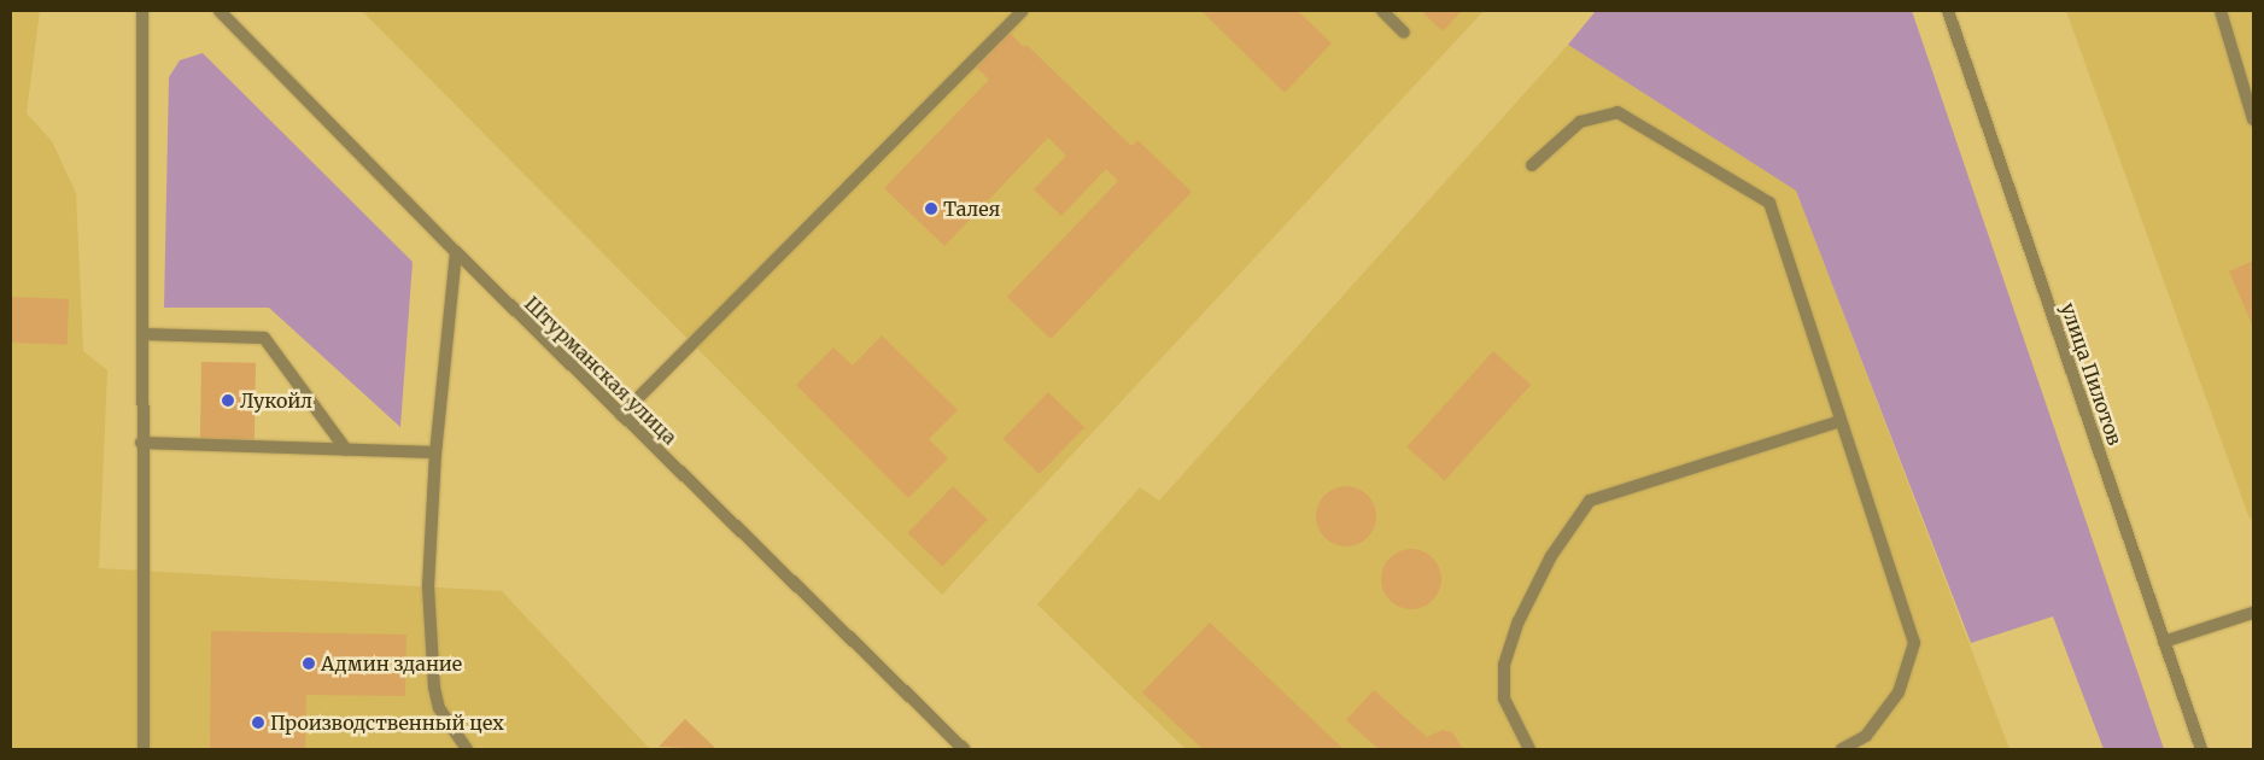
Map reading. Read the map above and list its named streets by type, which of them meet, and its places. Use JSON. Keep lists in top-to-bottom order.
{
  "streets": {
    "street": ["Штурманская улица", "улица Пилотов"]
  },
  "places": [
    "Талея",
    "Лукойл",
    "Админ здание",
    "Производственный цех"
  ]
}
